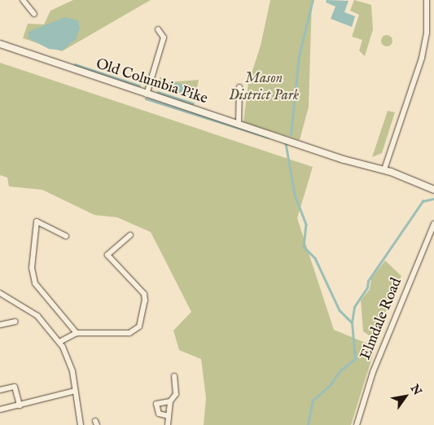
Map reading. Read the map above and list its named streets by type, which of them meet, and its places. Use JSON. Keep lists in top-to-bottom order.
{
  "streets": {
    "street": ["Old Columbia Pike", "Elmdale Road"]
  },
  "parks": ["Mason District Park"],
  "north": "top right"
}
